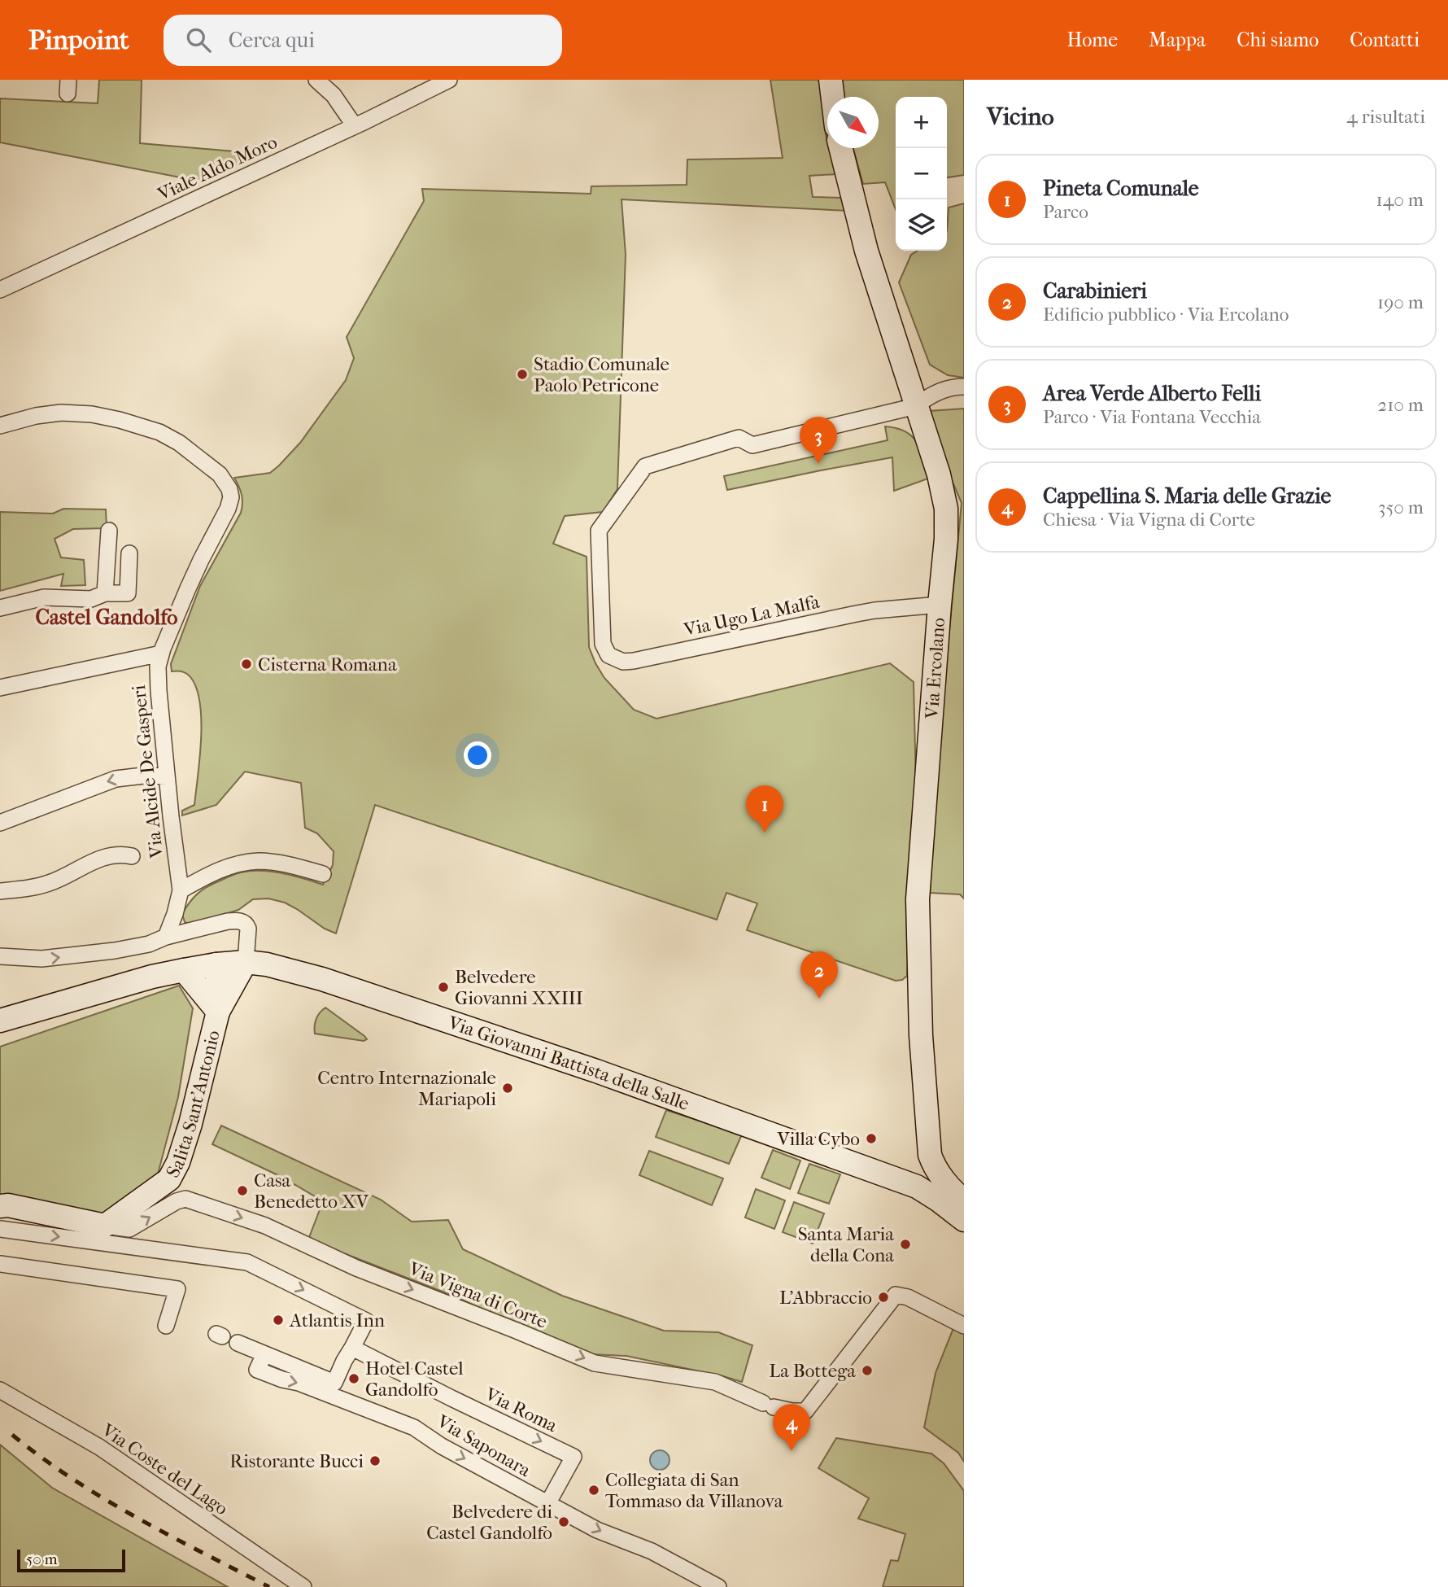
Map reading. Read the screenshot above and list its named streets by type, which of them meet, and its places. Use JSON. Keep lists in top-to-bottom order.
{
  "streets": {
    "street": [
      "Viale Aldo Moro",
      "Via Ugo La Malfa",
      "Via Ercolano",
      "Via Alcide De Gasperi",
      "Via Giovanni Battista della Salle",
      "Salita Sant'Antonio",
      "Via Vigna di Corte",
      "Via Roma",
      "Via Saponara",
      "Via Coste del Lago"
    ]
  },
  "crossings": [
    ["Via Ugo La Malfa", "Via Ercolano"],
    ["Via Giovanni Battista della Salle", "Salita Sant'Antonio"],
    ["Salita Sant'Antonio", "Via Vigna di Corte"],
    ["Via Roma", "Via Saponara"]
  ],
  "one_way": ["Via Vigna di Corte", "Via Saponara"],
  "districts": ["Castel Gandolfo"],
  "places": [
    "Stadio Comunale Paolo Petricone",
    "Cisterna Romana",
    "Belvedere Giovanni XXIII",
    "Centro Internazionale Mariapoli",
    "Villa Cybo",
    "Casa Benedetto XV",
    "Santa Maria della Cona",
    "L’Abbraccio",
    "Atlantis Inn",
    "La Bottega",
    "Hotel Castel Gandolfo",
    "Ristorante Bucci",
    "Collegiata di San Tommaso da Villanova",
    "Belvedere di Castel Gandolfo"
  ],
  "scale_bar": "50 m",
  "north": "bottom right",
  "page": {
    "header": "Pinpoint",
    "search": "Cerca qui",
    "nav": [
      "Home",
      "Mappa",
      "Chi siamo",
      "Contatti"
    ],
    "heading": ["Vicino", "4 risultati"],
    "map_buttons": ["+", "−"],
    "list": [
      {
        "mark": "1",
        "name": "Pineta Comunale",
        "note": "Parco",
        "value": "140 m"
      },
      {
        "mark": "2",
        "name": "Carabinieri",
        "note": "Edificio pubblico · Via Ercolano",
        "value": "190 m"
      },
      {
        "mark": "3",
        "name": "Area Verde Alberto Felli",
        "note": "Parco · Via Fontana Vecchia",
        "value": "210 m"
      },
      {
        "mark": "4",
        "name": "Cappellina S. Maria delle Grazie",
        "note": "Chiesa · Via Vigna di Corte",
        "value": "350 m"
      }
    ],
    "pins": [
      "3",
      "1",
      "2",
      "4"
    ],
    "scale": "50 m"
  }
}
